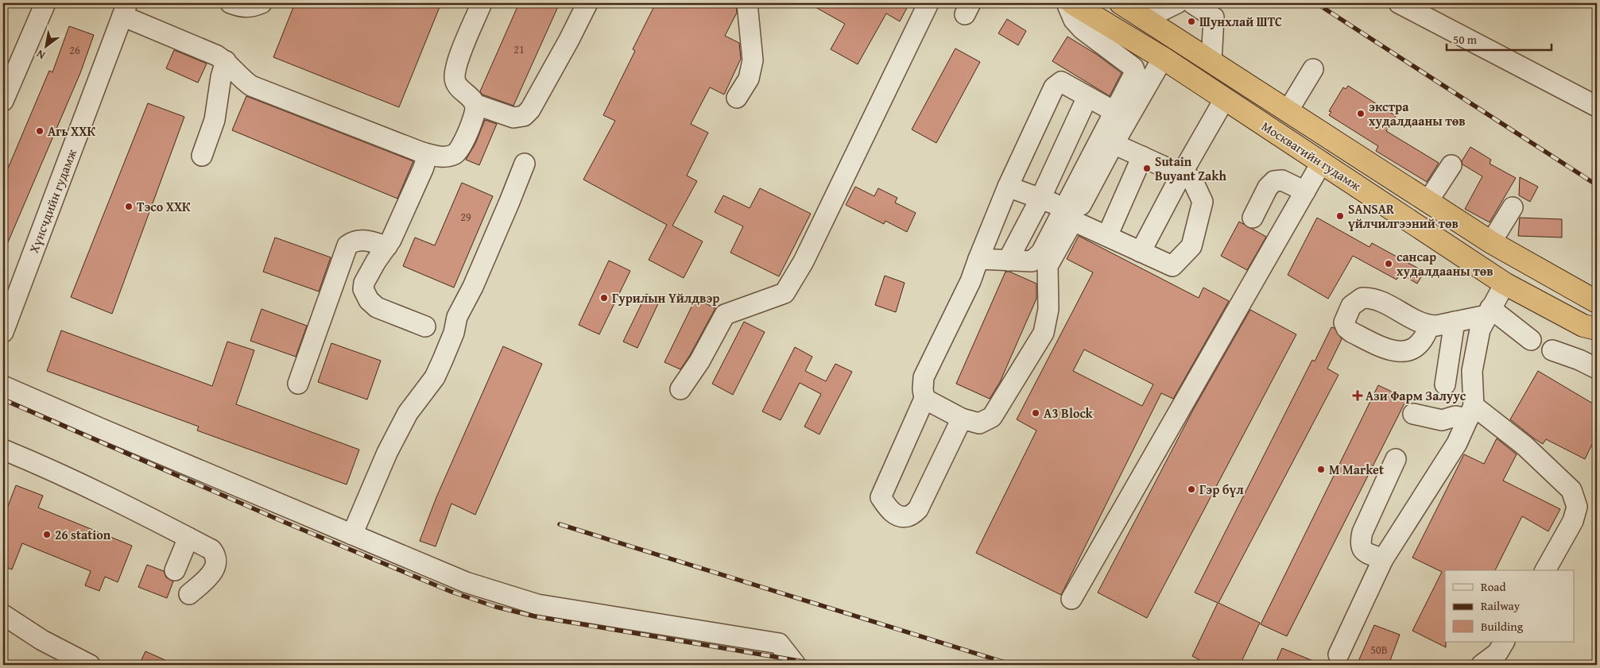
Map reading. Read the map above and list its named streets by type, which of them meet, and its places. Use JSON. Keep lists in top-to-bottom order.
{
  "streets": {
    "highway": ["Москвагийн гудамж"],
    "street": ["Хүнсчдийн гудамж"]
  },
  "places": {
    "other": [
      "Шунхлай ШТС",
      "экстра худалдааны төв",
      "Агь ХХК",
      "Sutain Buyant Zakh",
      "Тэсо ХХК",
      "SANSAR үйлчилгээний төв",
      "сансар худалдааны төв",
      "Гурилын Үйлдвэр",
      "A3 Block",
      "М Market",
      "Гэр бүл",
      "26 station"
    ],
    "health": ["Ази Фарм Залуус"]
  },
  "house_numbers": [
    "21",
    "26",
    "29",
    "50B"
  ],
  "legend": ["Road", "Railway", "Building"],
  "scale_bar": "50 m",
  "north": "bottom left"
}
